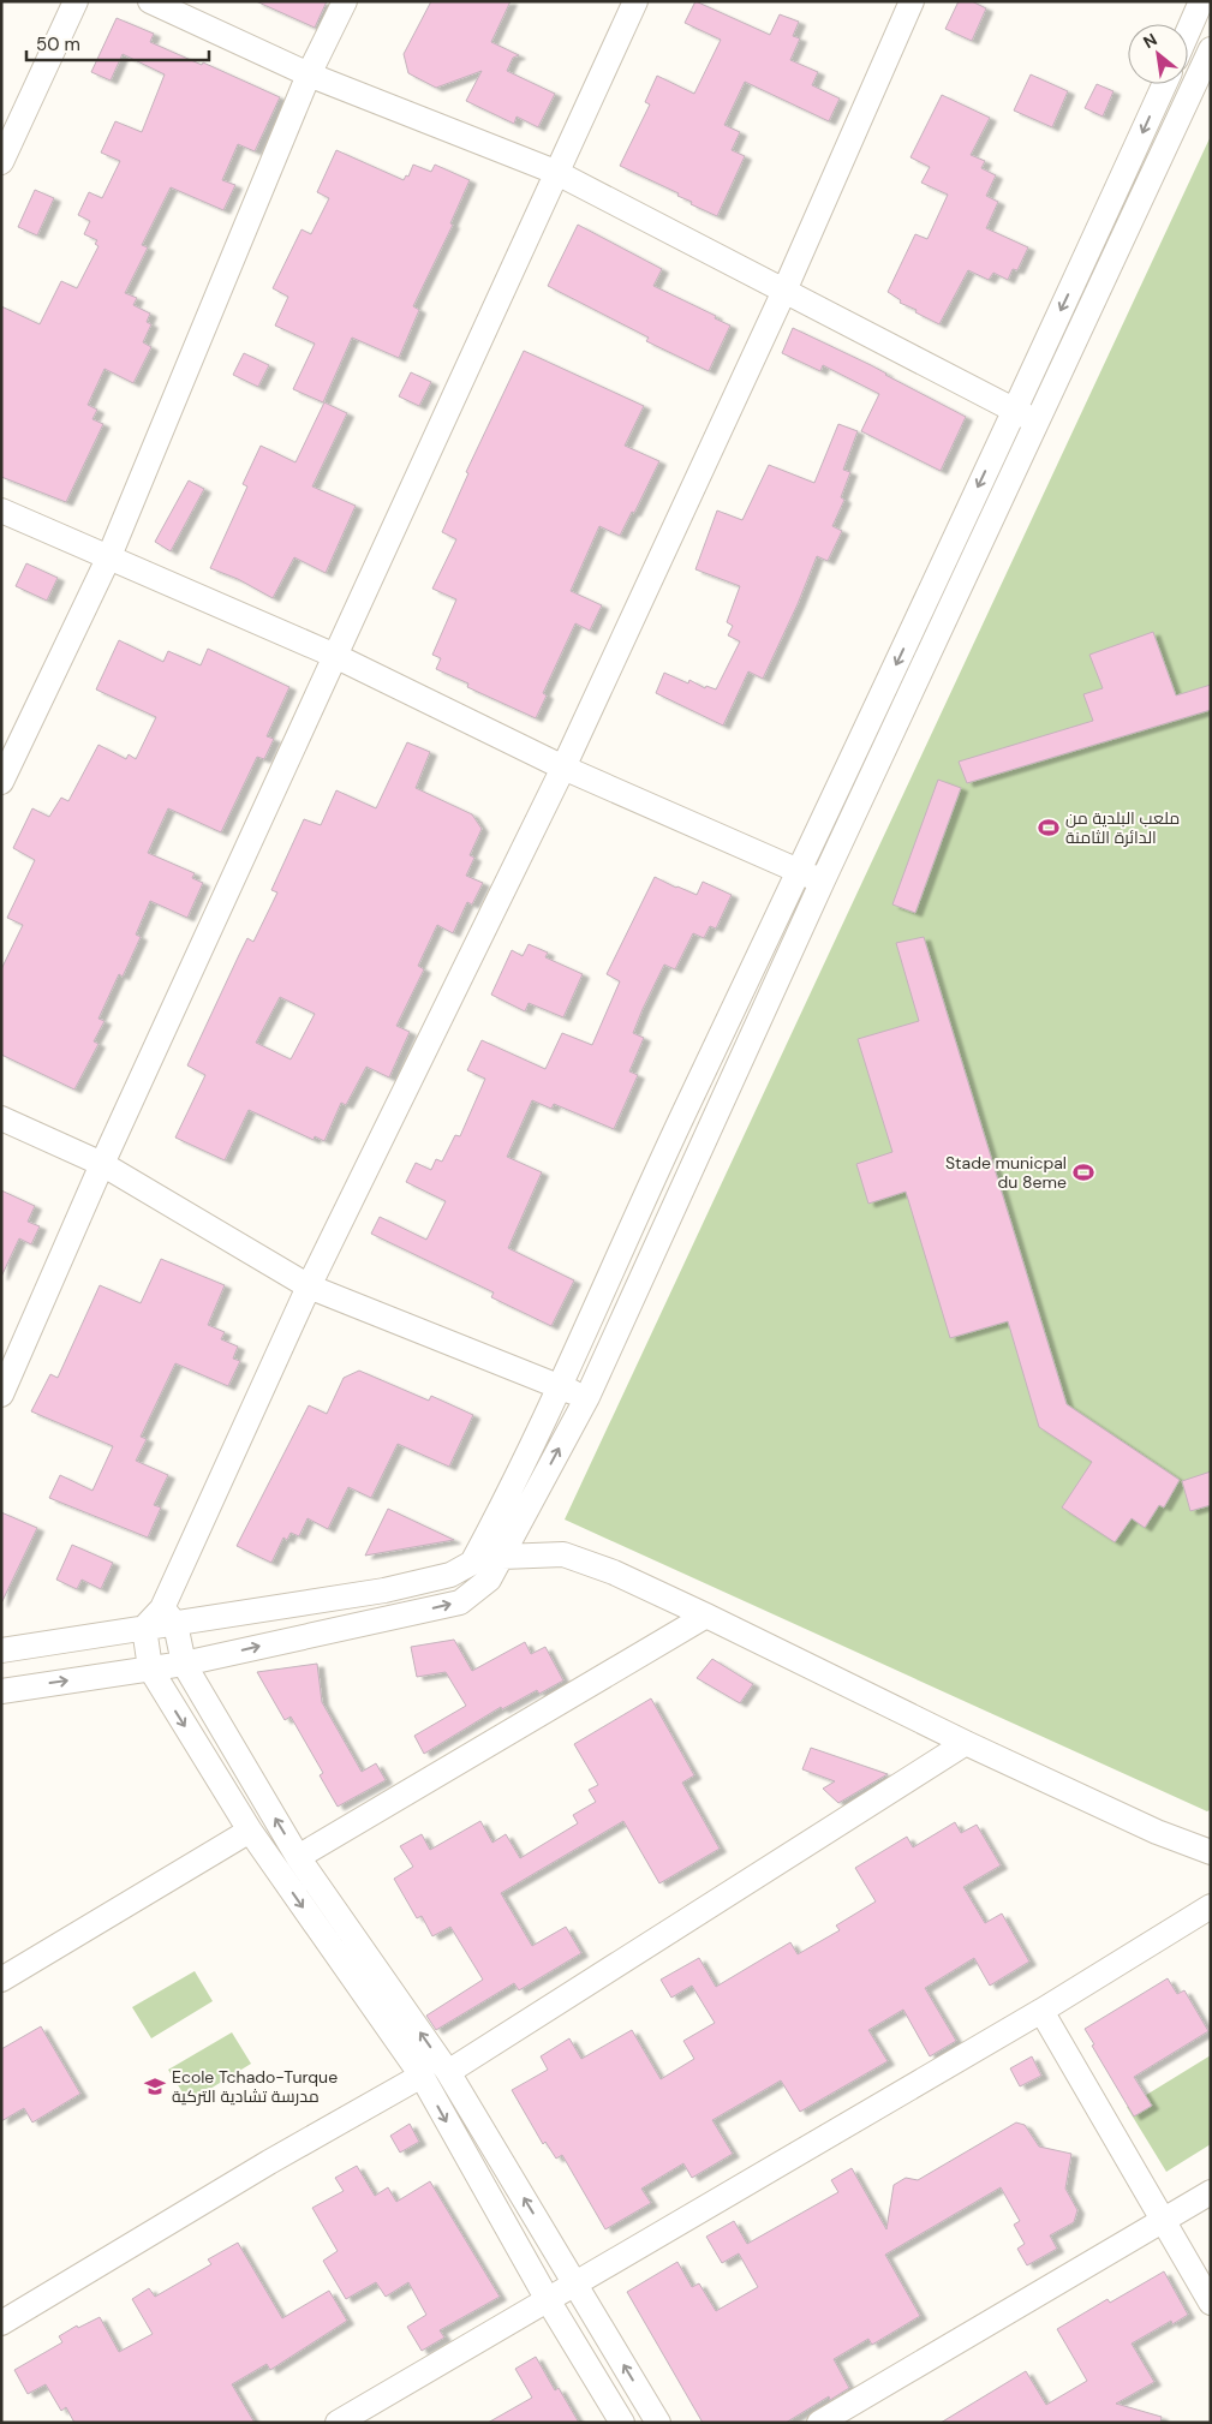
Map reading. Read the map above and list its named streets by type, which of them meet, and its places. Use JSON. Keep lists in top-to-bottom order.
{
  "places": {
    "sports": ["ملعب البلدية من الدائرة الثامنة", "Stade municpal du 8eme"],
    "school or university": ["Ecole Tchado-Turque مدرسة تشادية التركية"]
  },
  "scale_bar": "50 m",
  "north": "top left"
}
